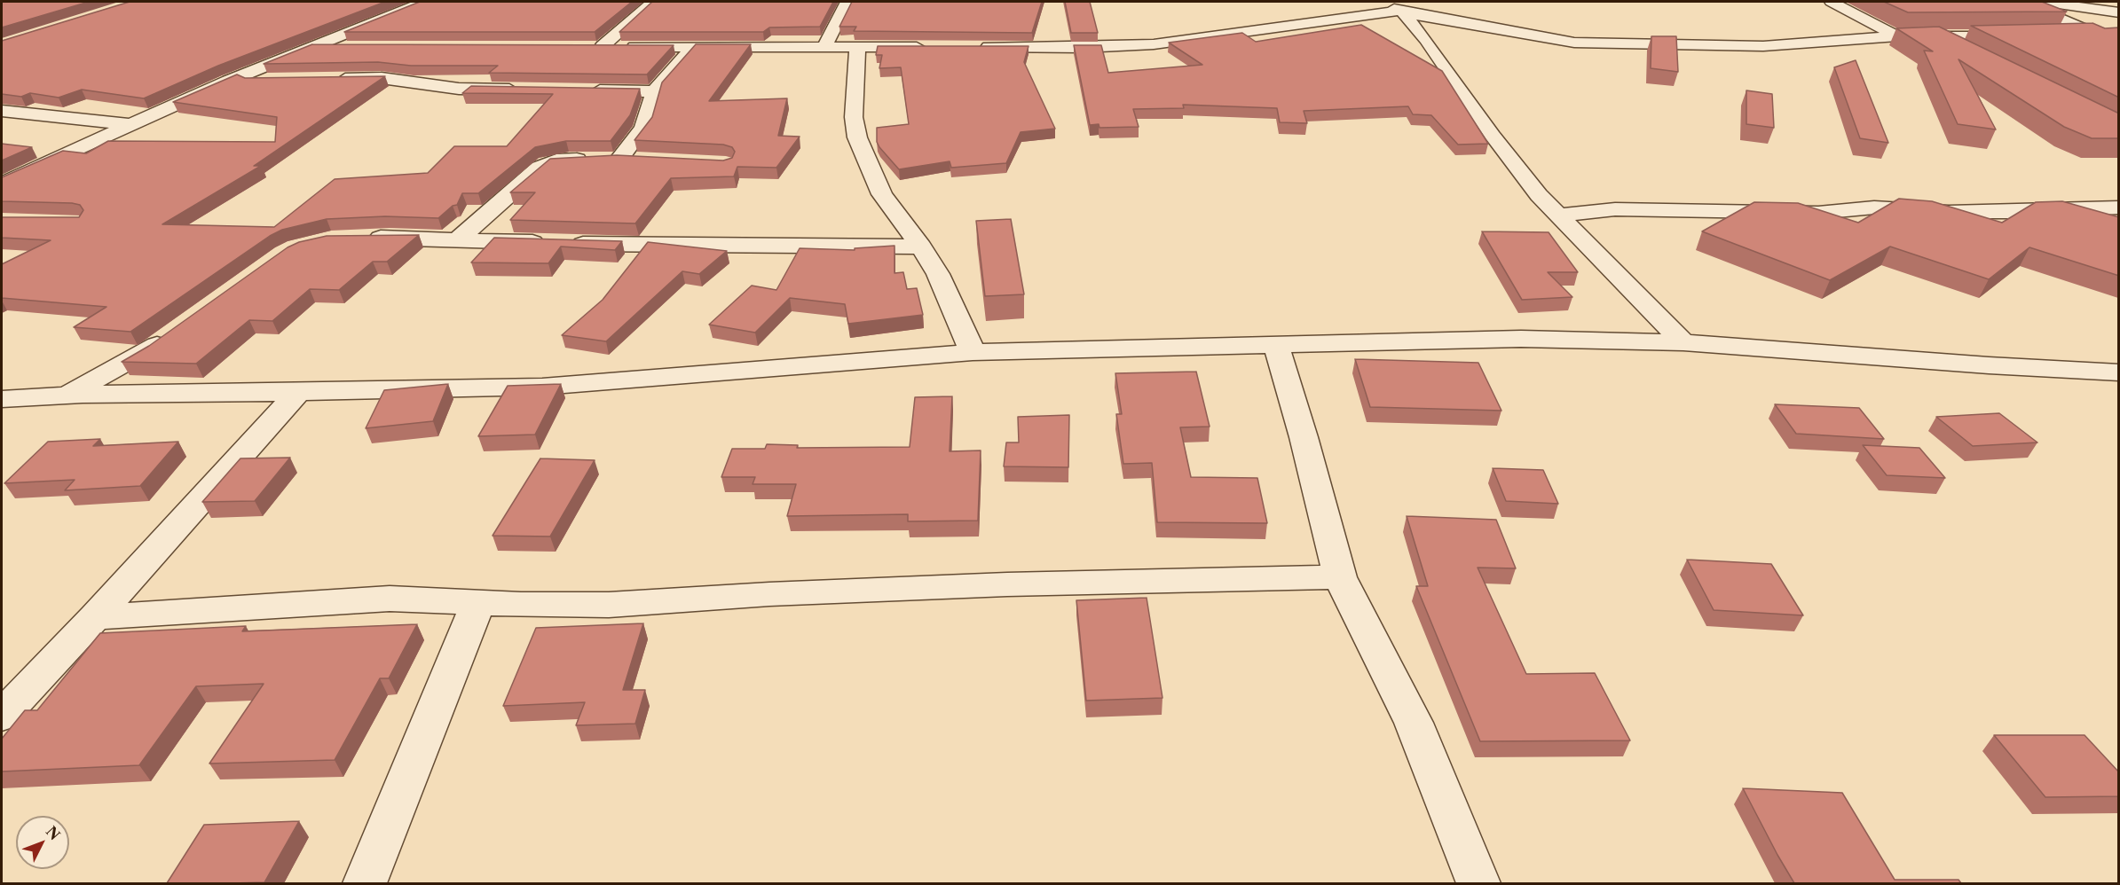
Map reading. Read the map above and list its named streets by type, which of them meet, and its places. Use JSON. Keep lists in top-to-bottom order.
{
  "north": "top right"
}
